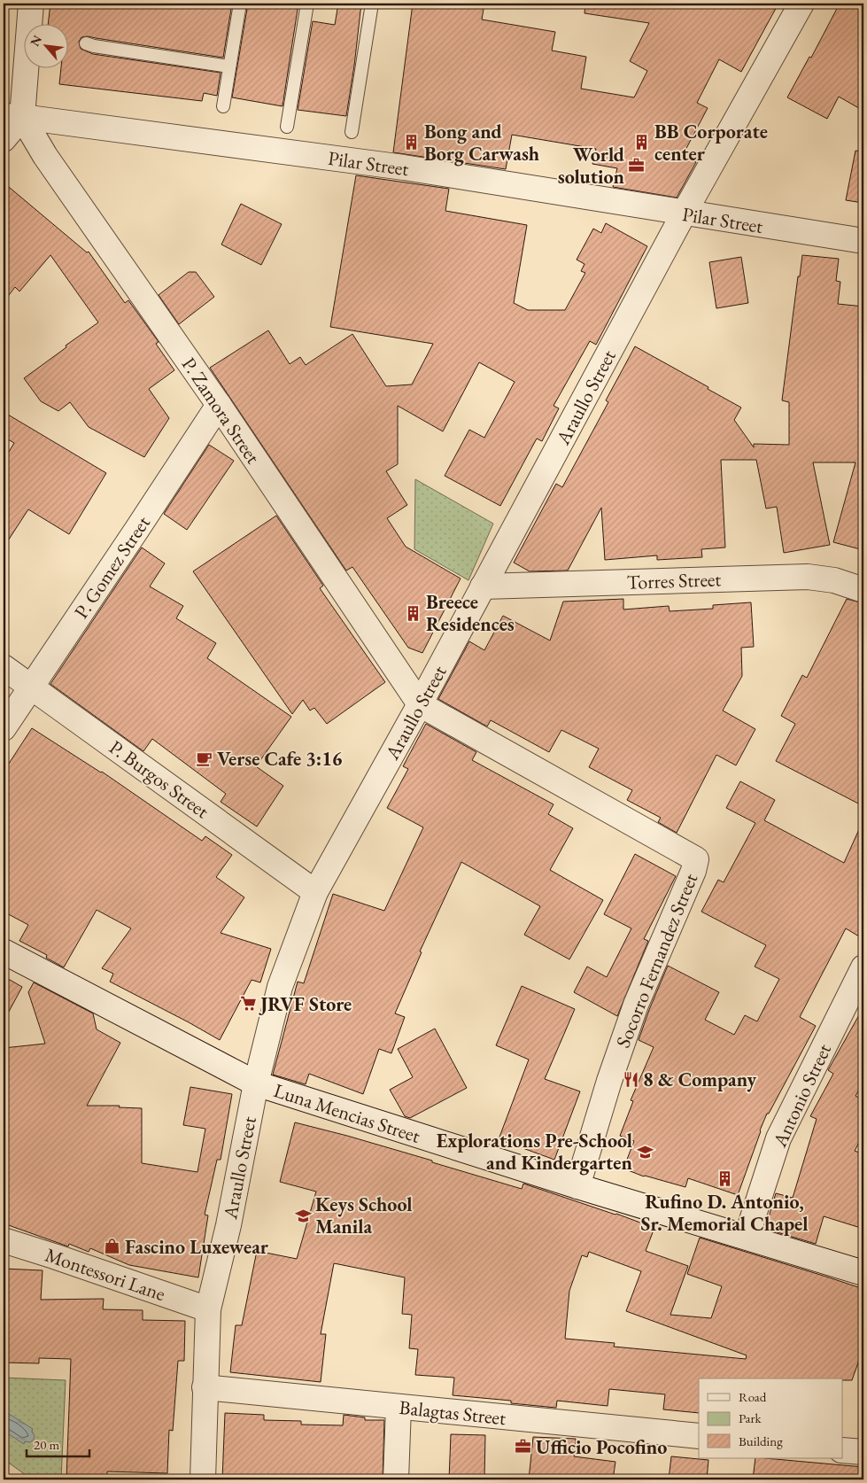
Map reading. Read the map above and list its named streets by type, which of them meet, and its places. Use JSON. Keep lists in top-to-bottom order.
{
  "streets": {
    "street": [
      "Pilar Street",
      "Araullo Street",
      "P. Zamora Street",
      "P. Gomez Street",
      "Torres Street",
      "P. Burgos Street",
      "Socorro Fernandez Street",
      "Antonio Street",
      "Luna Mencias Street",
      "Montessori Lane",
      "Balagtas Street"
    ]
  },
  "crossings": [
    ["Pilar Street", "Araullo Street"],
    ["Pilar Street", "P. Zamora Street"],
    ["Araullo Street", "P. Zamora Street"],
    ["Araullo Street", "Torres Street"],
    ["Araullo Street", "P. Burgos Street"],
    ["Araullo Street", "Socorro Fernandez Street"],
    ["Araullo Street", "Luna Mencias Street"],
    ["Araullo Street", "Montessori Lane"],
    ["Araullo Street", "Balagtas Street"],
    ["P. Zamora Street", "P. Gomez Street"],
    ["P. Zamora Street", "Socorro Fernandez Street"],
    ["P. Gomez Street", "P. Burgos Street"],
    ["Socorro Fernandez Street", "Luna Mencias Street"],
    ["Antonio Street", "Luna Mencias Street"]
  ],
  "places": {
    "building": [
      "Bong and Borg Carwash",
      "BB Corporate center",
      "Breece Residences",
      "Rufino D. Antonio, Sr. Memorial Chapel"
    ],
    "office": ["World solution", "Ufficio Pocofino"],
    "cafe": ["Verse Cafe 3:16"],
    "supermarket": ["JRVF Store"],
    "restaurant": ["8 & Company"],
    "school or university": ["Explorations Pre-School and Kindergarten", "Keys School Manila"],
    "shop": ["Fascino Luxewear"]
  },
  "legend": ["Road", "Park", "Building"],
  "scale_bar": "20 m",
  "north": "top left"
}
